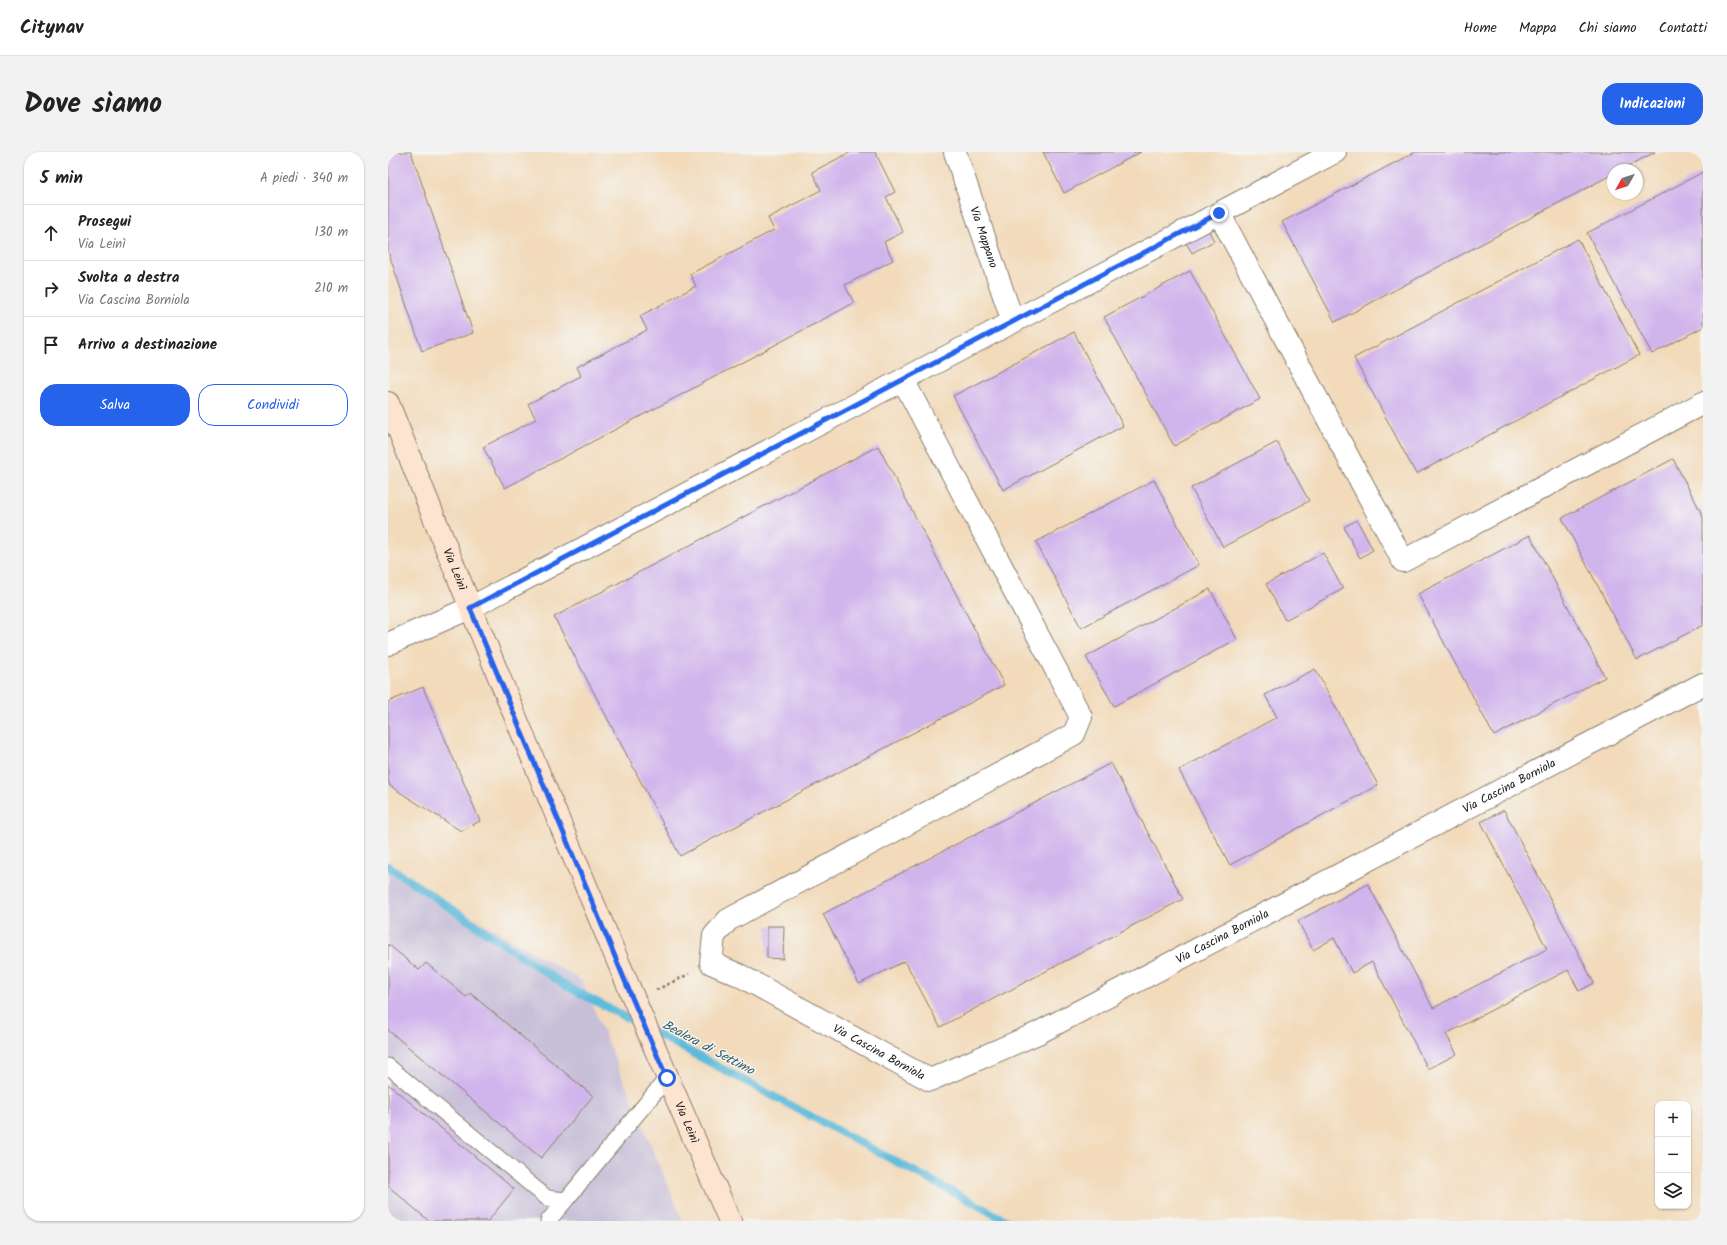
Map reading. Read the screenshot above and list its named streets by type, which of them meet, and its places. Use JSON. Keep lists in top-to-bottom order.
{
  "streets": {
    "street": ["Via Mappano", "Via Leinì", "Via Cascina Borniola"]
  },
  "water": ["Bealera di Settimo"],
  "north": "bottom left",
  "page": {
    "header": "Citynav",
    "nav": [
      "Home",
      "Mappa",
      "Chi siamo",
      "Contatti"
    ],
    "title": "Dove siamo",
    "buttons": [
      "Indicazioni",
      ["Salva", "Condividi"]
    ],
    "heading": ["5 min", "A piedi · 340 m"],
    "list": [
      ["Prosegui", "Via Leinì", "130 m"],
      ["Svolta a destra", "Via Cascina Borniola", "210 m"],
      "Arrivo a destinazione"
    ],
    "map_buttons": ["+", "−"]
  }
}
